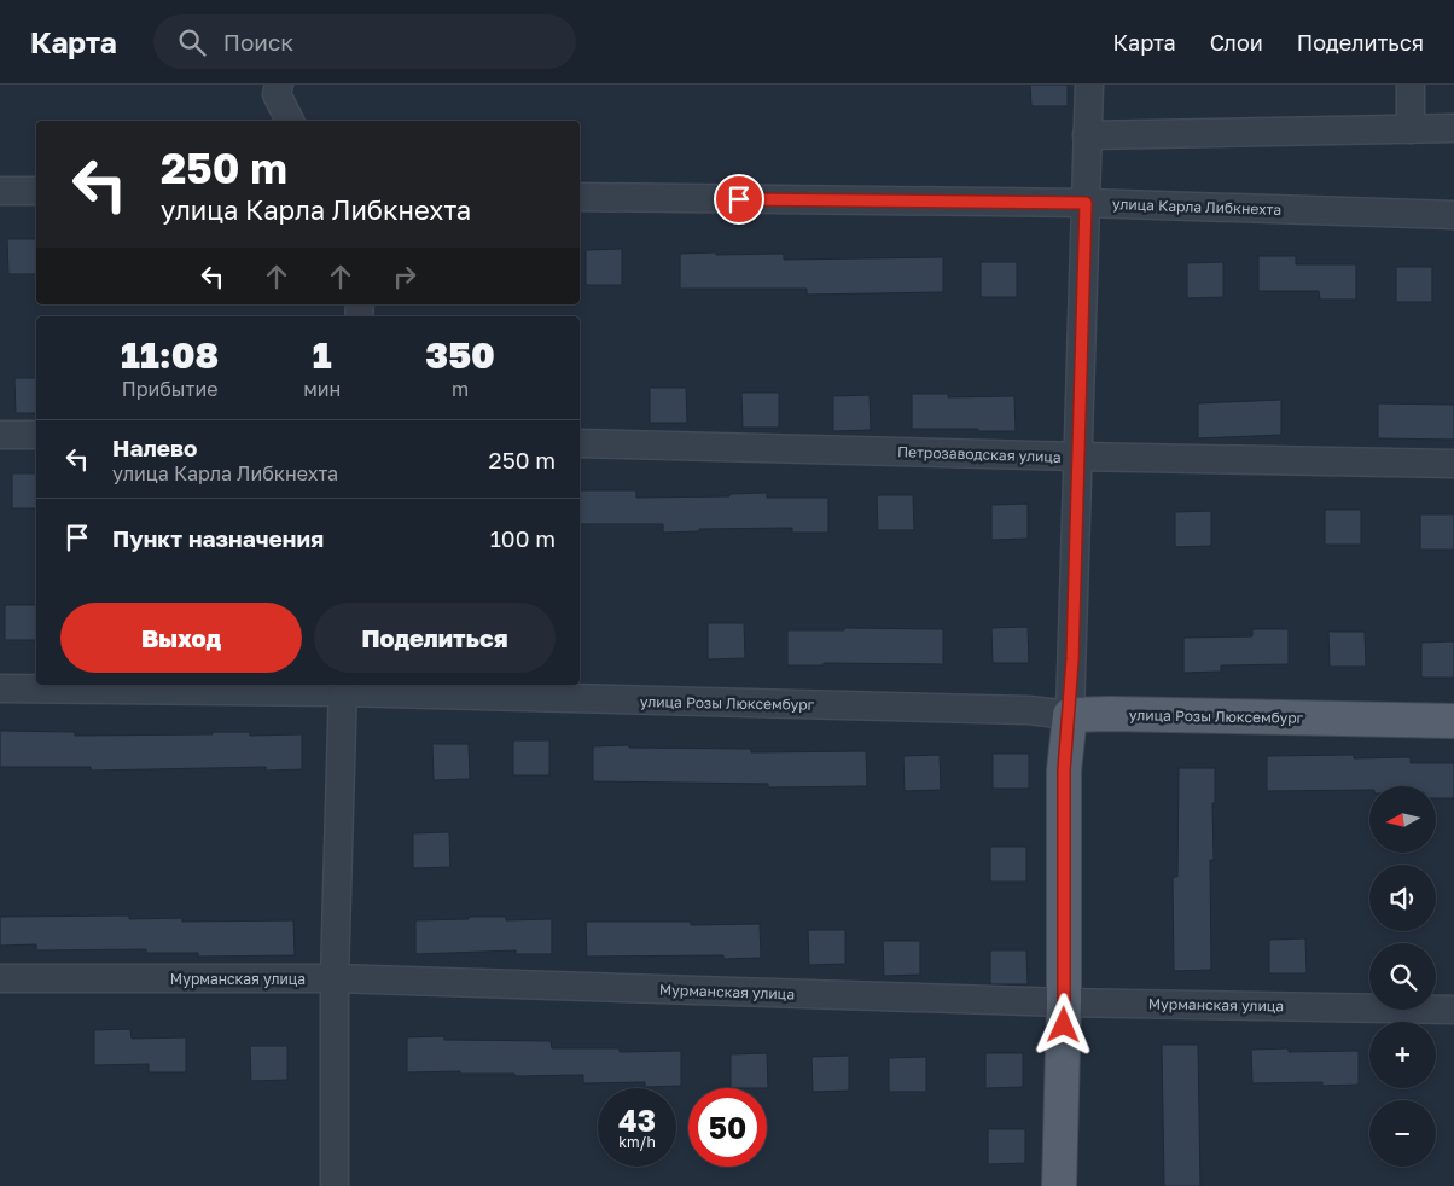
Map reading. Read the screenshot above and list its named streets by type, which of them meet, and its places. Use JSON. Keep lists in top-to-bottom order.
{
  "streets": {
    "main road": ["улица Розы Люксембург"],
    "street": ["улица Карла Либкнехта", "Петрозаводская улица", "Мурманская улица"]
  },
  "north": "left",
  "page": {
    "header": "Карта",
    "search": "Поиск",
    "nav": ["Карта", "Слои", "Поделиться"],
    "turn": ["250 m", "улица Карла Либкнехта"],
    "eta": [
      "11:08",
      "Прибытие",
      "1",
      "мин",
      "350",
      "m"
    ],
    "list": [
      {
        "name": "Налево",
        "note": "улица Карла Либкнехта",
        "value": "250 m"
      },
      {
        "name": "Пункт назначения",
        "value": "100 m"
      }
    ],
    "buttons": ["Выход", "Поделиться"],
    "map_buttons": ["+", "−"],
    "speed": "43 km/h",
    "limit": "50"
  }
}
